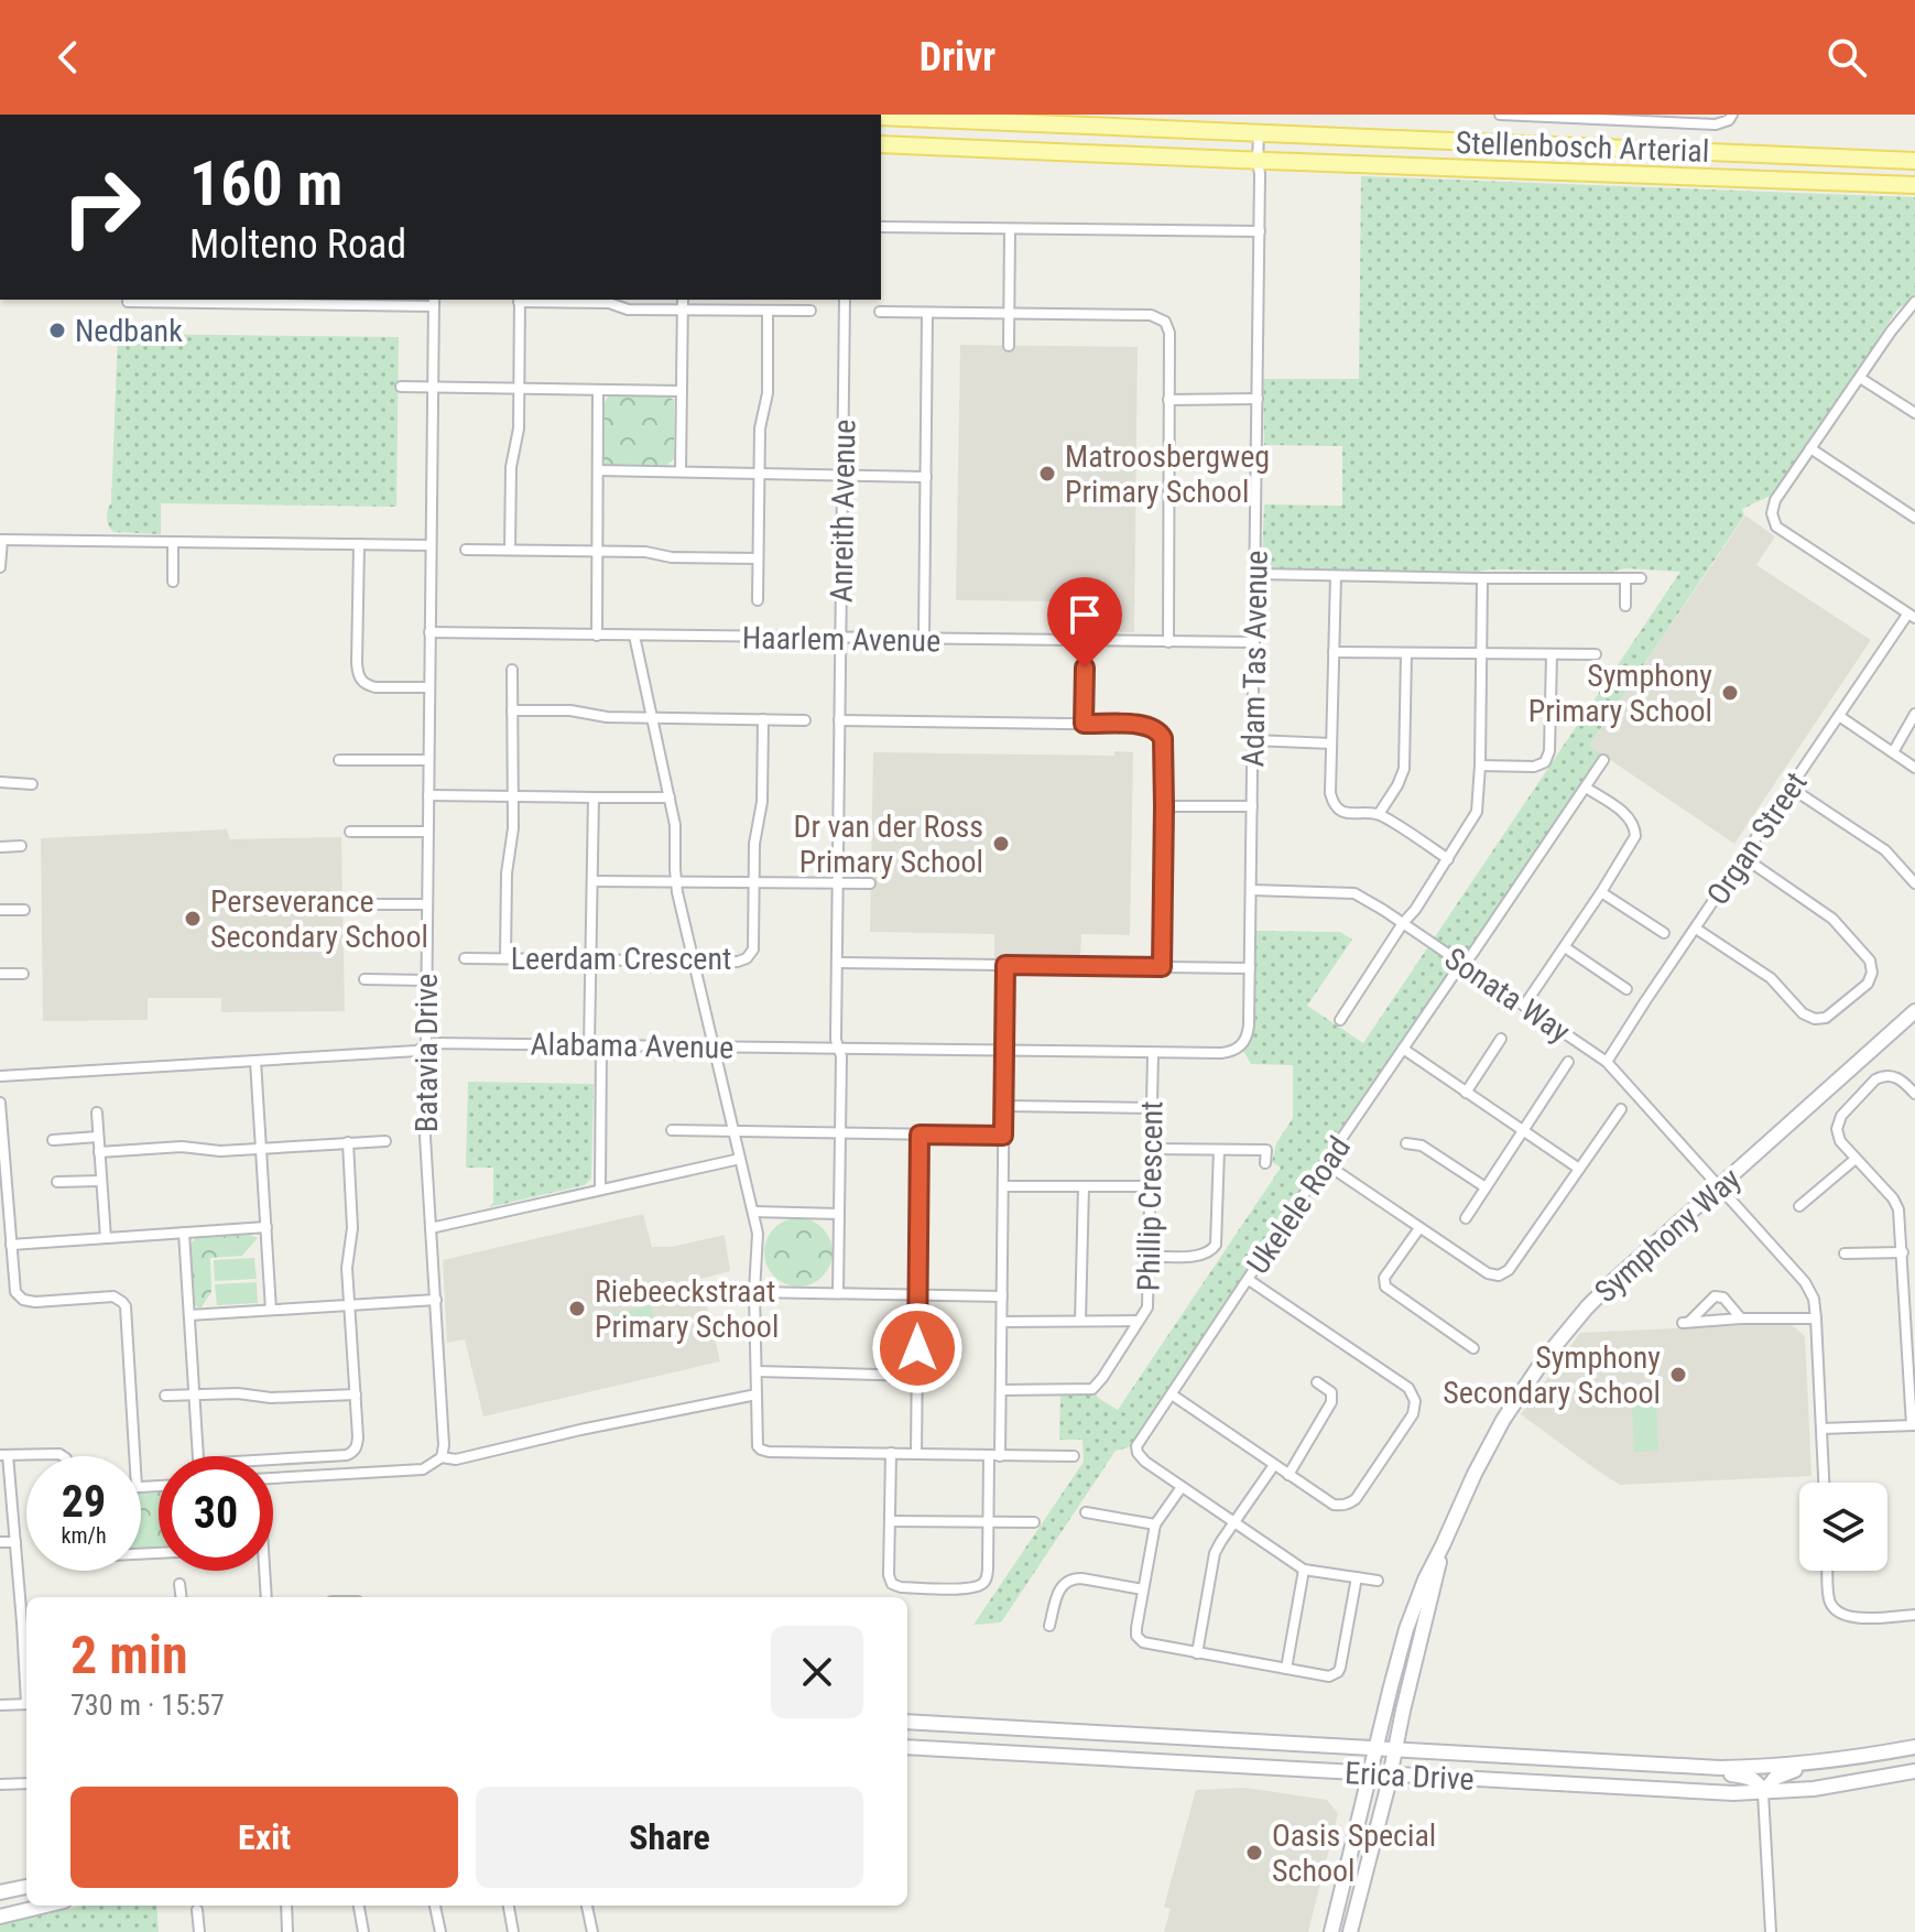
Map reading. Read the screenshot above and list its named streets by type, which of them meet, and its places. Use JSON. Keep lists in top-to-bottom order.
{
  "streets": {
    "main road": ["Stellenbosch Arterial", "Symphony Way", "Erica Drive"],
    "street": [
      "Anreith Avenue",
      "Haarlem Avenue",
      "Adam Tas Avenue",
      "Organ Street",
      "Leerdam Crescent",
      "Sonata Way",
      "Alabama Avenue",
      "Batavia Drive",
      "Phillip Crescent",
      "Ukelele Road"
    ]
  },
  "crossings": [
    ["Stellenbosch Arterial", "Adam Tas Avenue"],
    ["Anreith Avenue", "Haarlem Avenue"],
    ["Anreith Avenue", "Alabama Avenue"],
    ["Haarlem Avenue", "Adam Tas Avenue"],
    ["Haarlem Avenue", "Batavia Drive"],
    ["Adam Tas Avenue", "Sonata Way"],
    ["Adam Tas Avenue", "Alabama Avenue"],
    ["Organ Street", "Sonata Way"],
    ["Sonata Way", "Ukelele Road"],
    ["Sonata Way", "Symphony Way"],
    ["Alabama Avenue", "Batavia Drive"],
    ["Alabama Avenue", "Phillip Crescent"],
    ["Symphony Way", "Erica Drive"]
  ],
  "places": [
    "Nedbank",
    "Matroosbergweg Primary School",
    "Symphony Primary School",
    "Dr van der Ross Primary School",
    "Perseverance Secondary School",
    "Riebeeckstraat Primary School",
    "Symphony Secondary School",
    "Oasis Special School"
  ],
  "page": {
    "header": "Drivr",
    "turn": ["160 m", "Molteno Road"],
    "speed": "29 km/h",
    "limit": "30",
    "heading": ["2 min", "730 m · 15:57"],
    "buttons": ["Exit", "Share"]
  }
}
